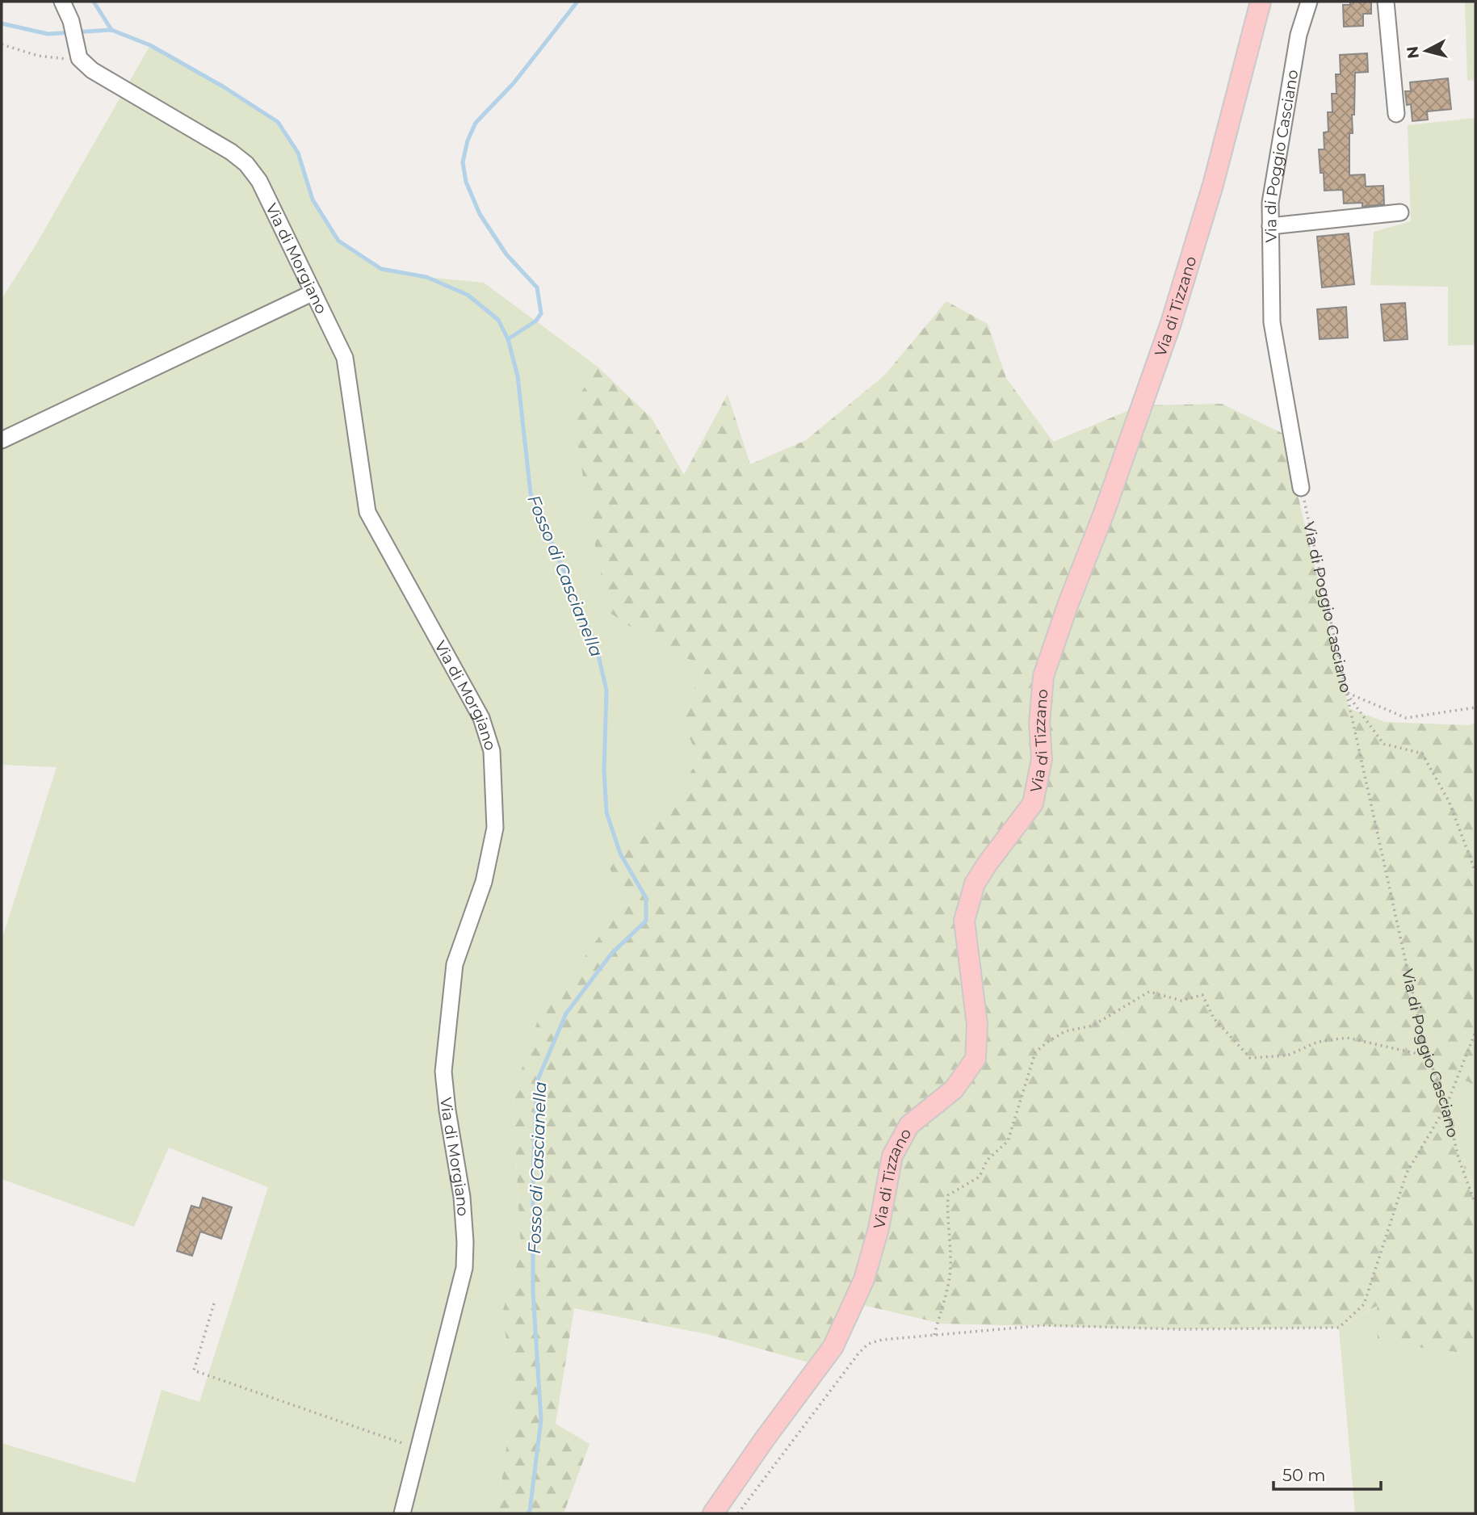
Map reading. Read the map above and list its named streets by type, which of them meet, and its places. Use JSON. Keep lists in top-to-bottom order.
{
  "streets": {
    "main road": ["Via di Tizzano"],
    "street": ["Via di Poggio Casciano", "Via di Morgiano"]
  },
  "water": ["Fosso di Cascianella"],
  "scale_bar": "50 m",
  "north": "left"
}
